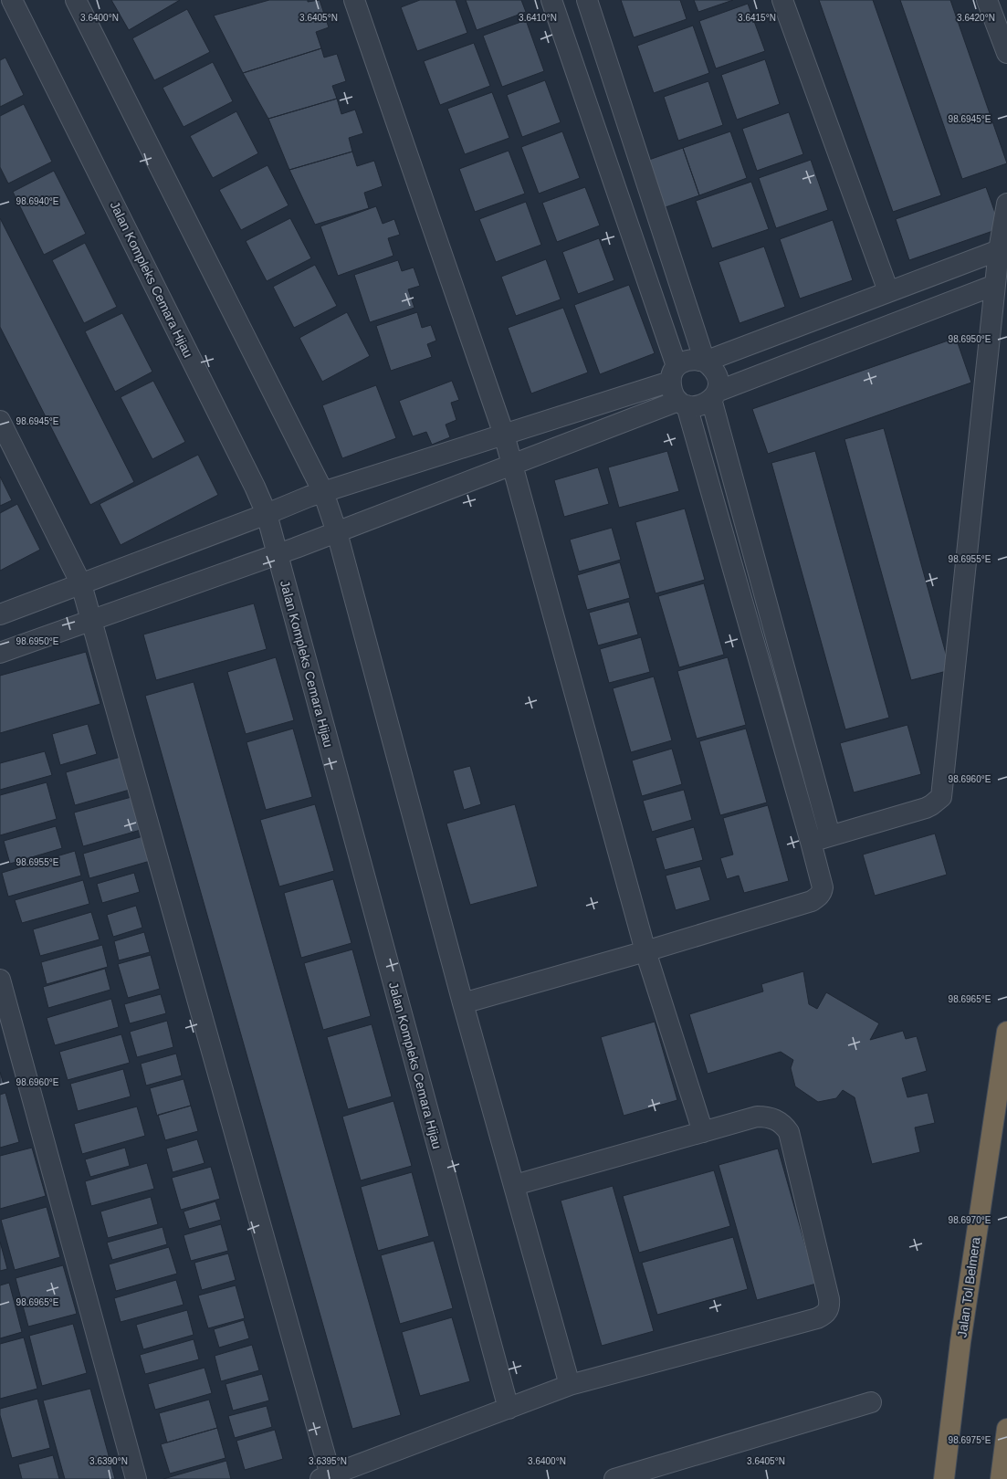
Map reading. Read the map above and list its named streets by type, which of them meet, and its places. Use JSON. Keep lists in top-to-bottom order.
{
  "streets": {
    "highway": ["Jalan Tol Belmera"],
    "street": ["Jalan Kompleks Cemara Hijau"]
  },
  "coordinates": [
    "3.6400°N",
    "3.6405°N",
    "3.6410°N",
    "3.6415°N",
    "3.6420°N",
    "98.6945°E",
    "98.6940°E",
    "98.6950°E",
    "98.6955°E",
    "98.6960°E",
    "98.6965°E",
    "98.6970°E",
    "98.6975°E",
    "3.6390°N",
    "3.6395°N"
  ]
}
